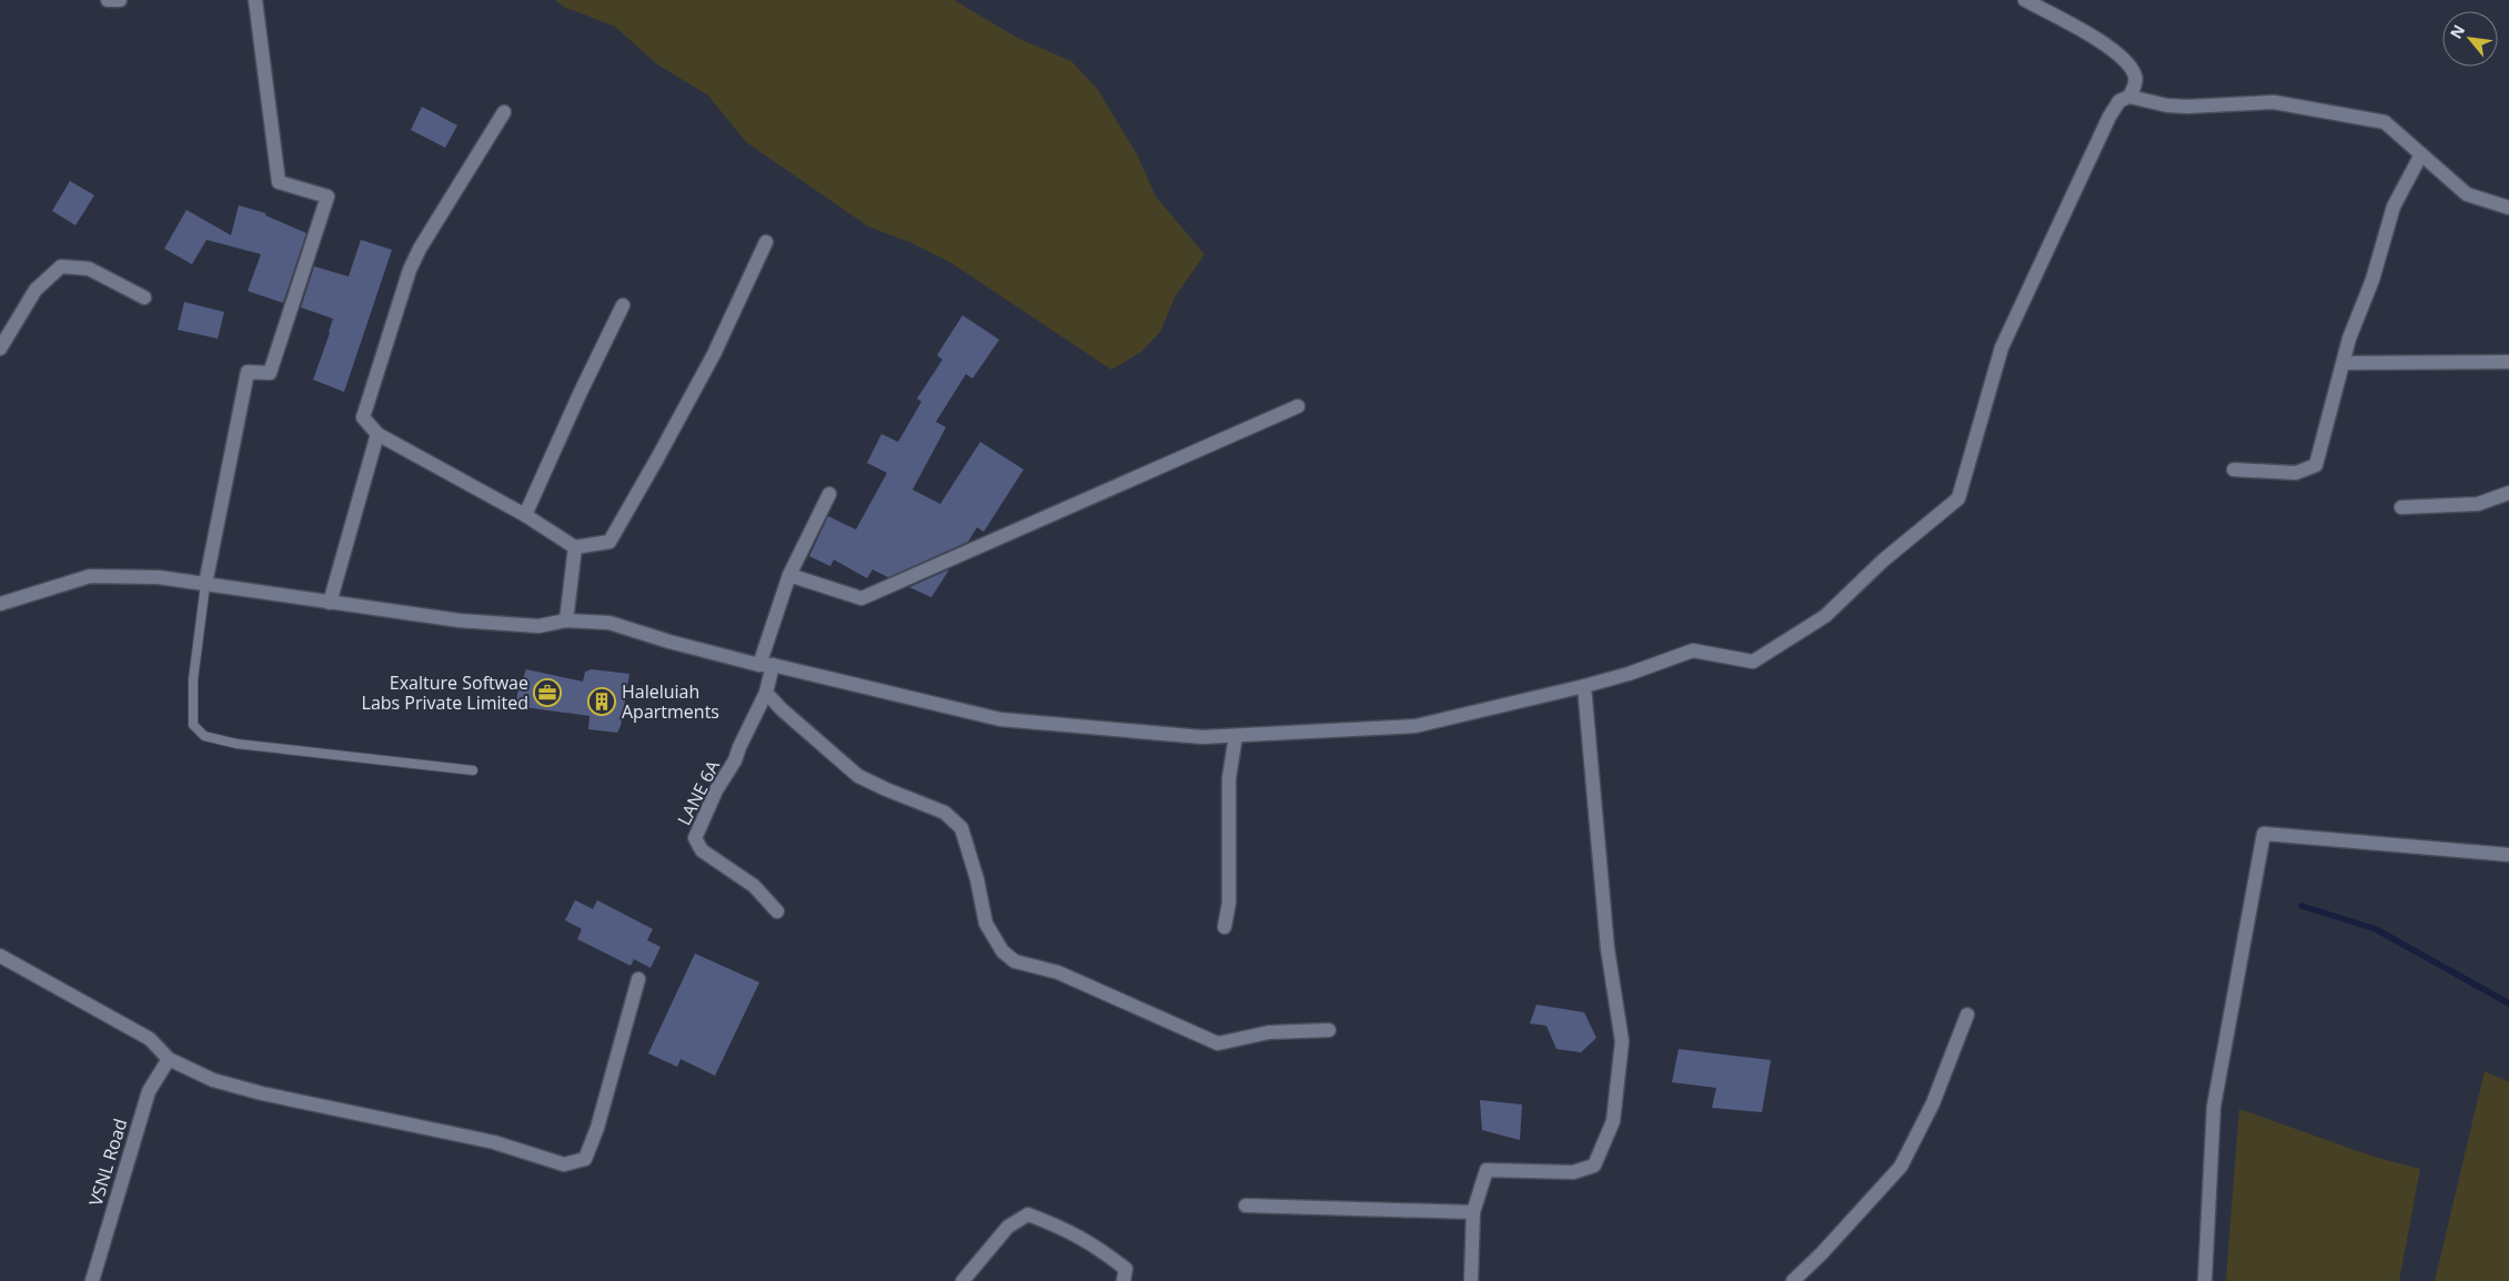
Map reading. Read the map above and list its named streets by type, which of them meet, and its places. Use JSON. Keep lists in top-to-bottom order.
{
  "streets": {
    "street": ["LANE 6A", "VSNL Road"]
  },
  "places": {
    "office": ["Exalture Softwae Labs Private Limited"],
    "building": ["Haleluiah Apartments"]
  },
  "north": "top left"
}
